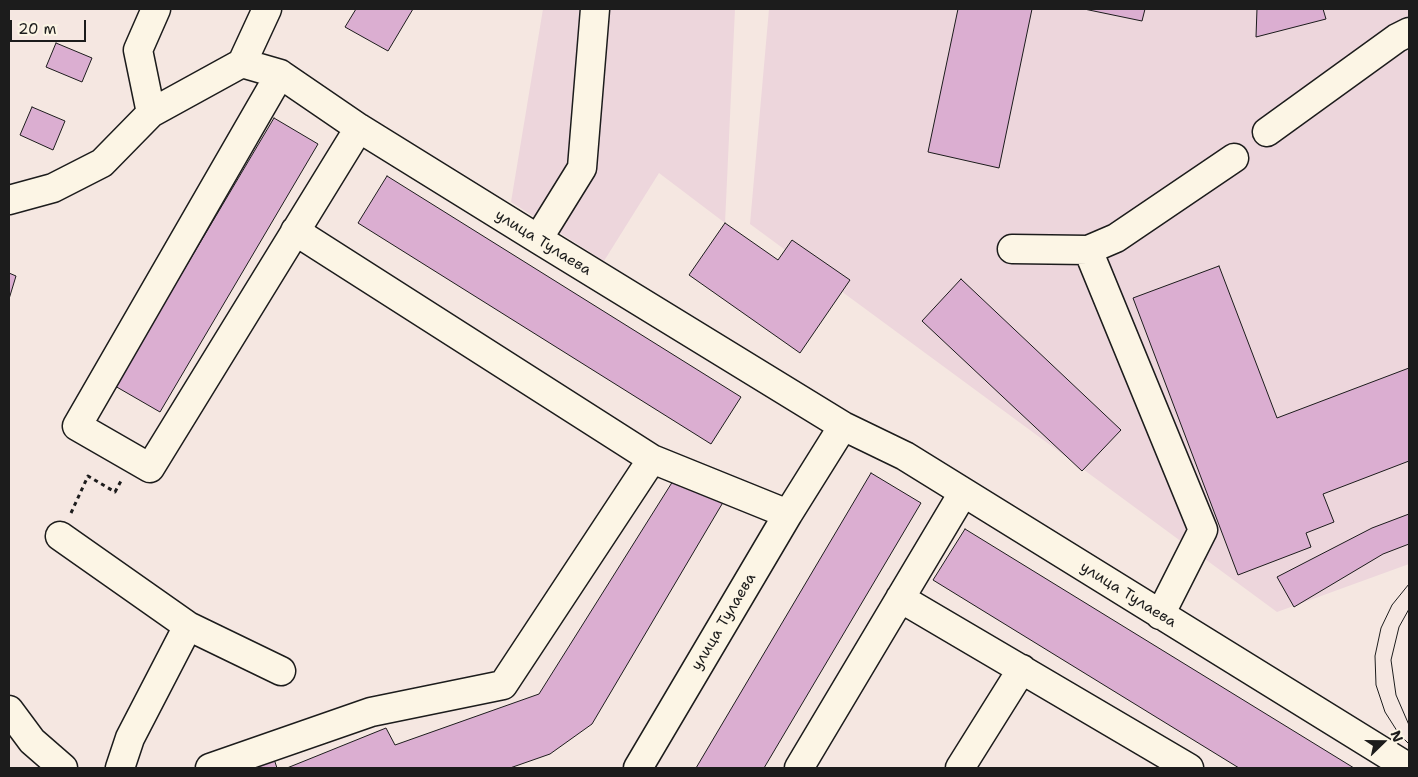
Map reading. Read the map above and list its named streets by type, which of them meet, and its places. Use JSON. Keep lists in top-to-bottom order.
{
  "streets": {
    "street": ["улица Тулаева"]
  },
  "scale_bar": "20 m",
  "north": "right"
}
